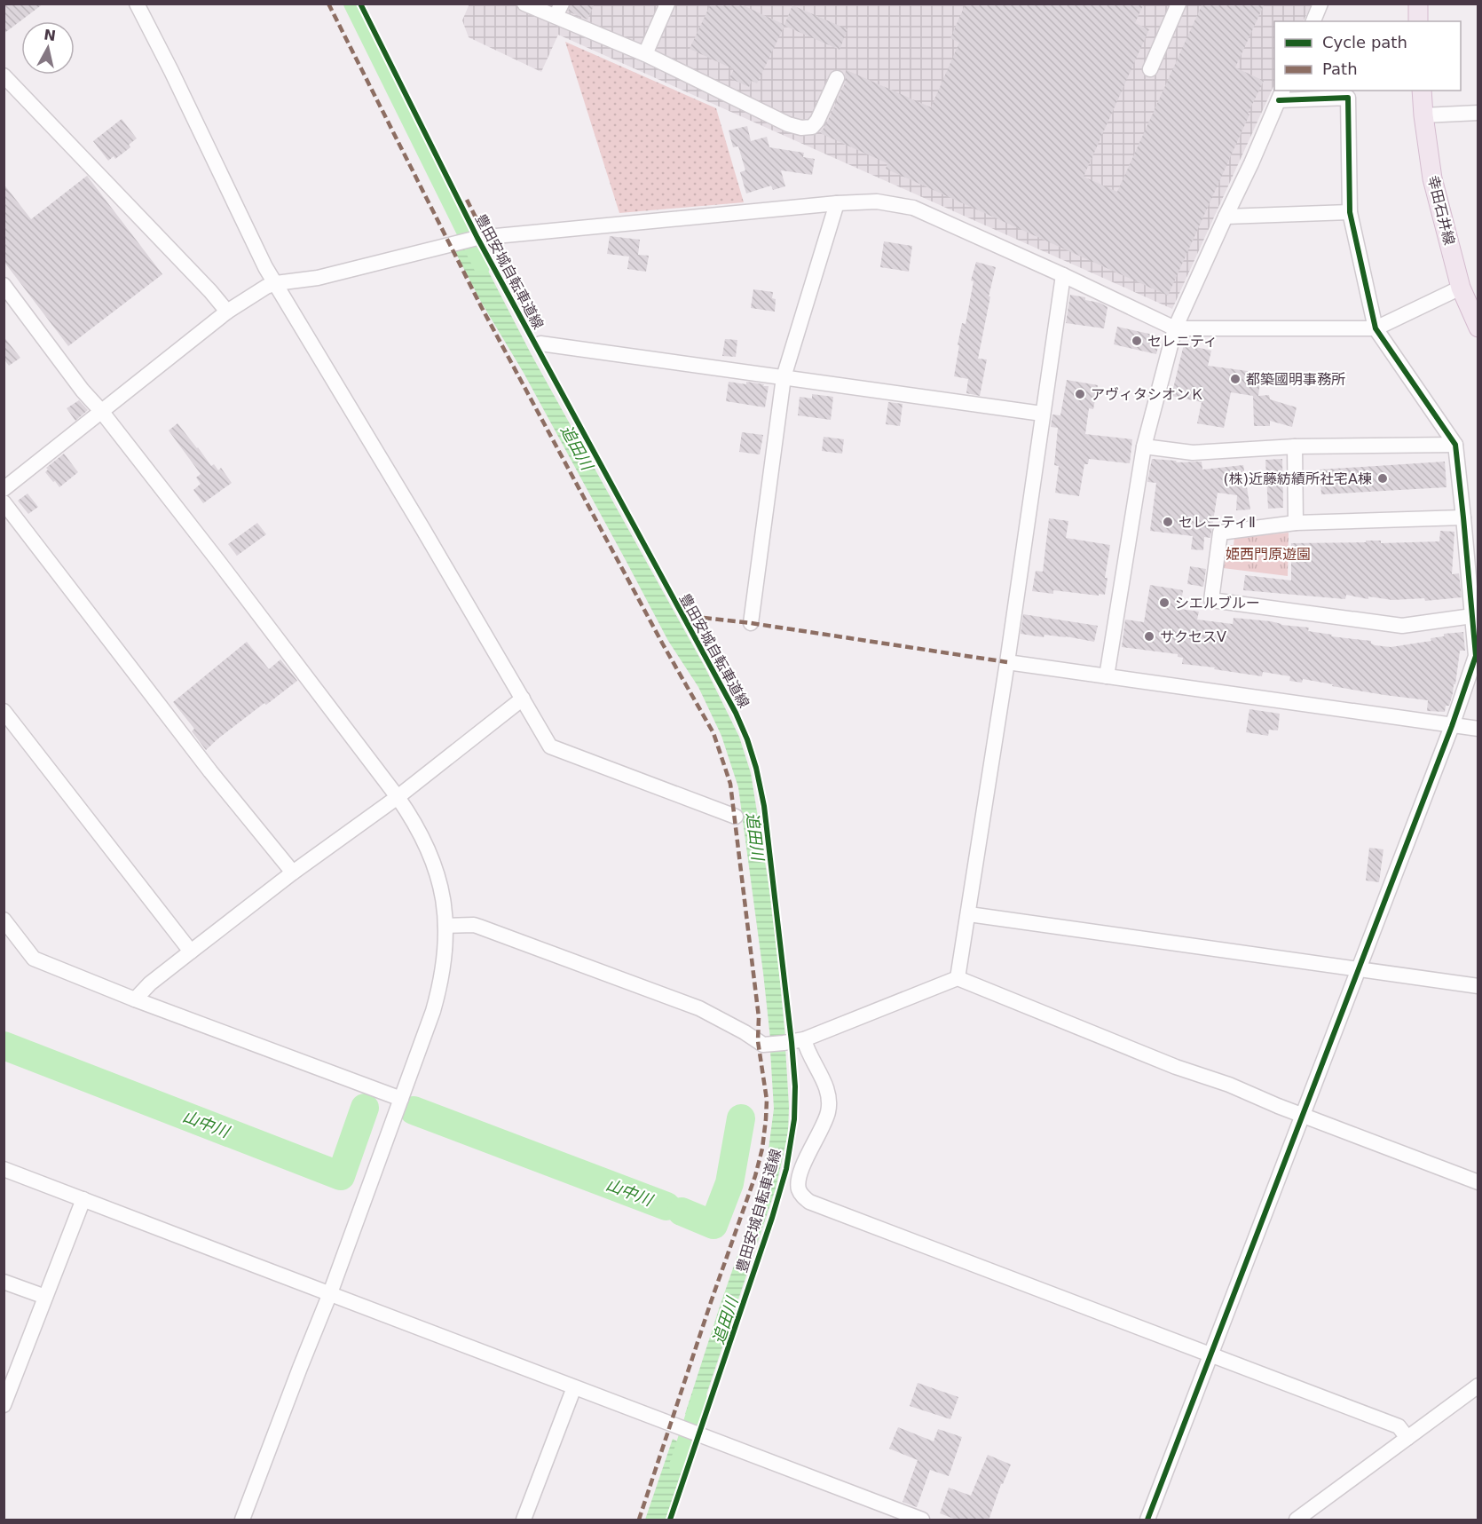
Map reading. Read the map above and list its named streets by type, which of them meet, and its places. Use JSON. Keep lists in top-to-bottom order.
{
  "streets": {
    "main road": ["幸田石井線"],
    "cycle path": ["豊田安城自転車道線"]
  },
  "water": ["追田川", "山中川"],
  "parks": ["姫西門原遊園"],
  "places": [
    "セレニティ",
    "都築國明事務所",
    "アヴィタシオンＫ",
    "(株)近藤紡績所社宅A棟",
    "セレニティⅡ",
    "シエルブルー",
    "サクセスⅤ"
  ],
  "legend": ["Cycle path", "Path"],
  "north": "top"
}
